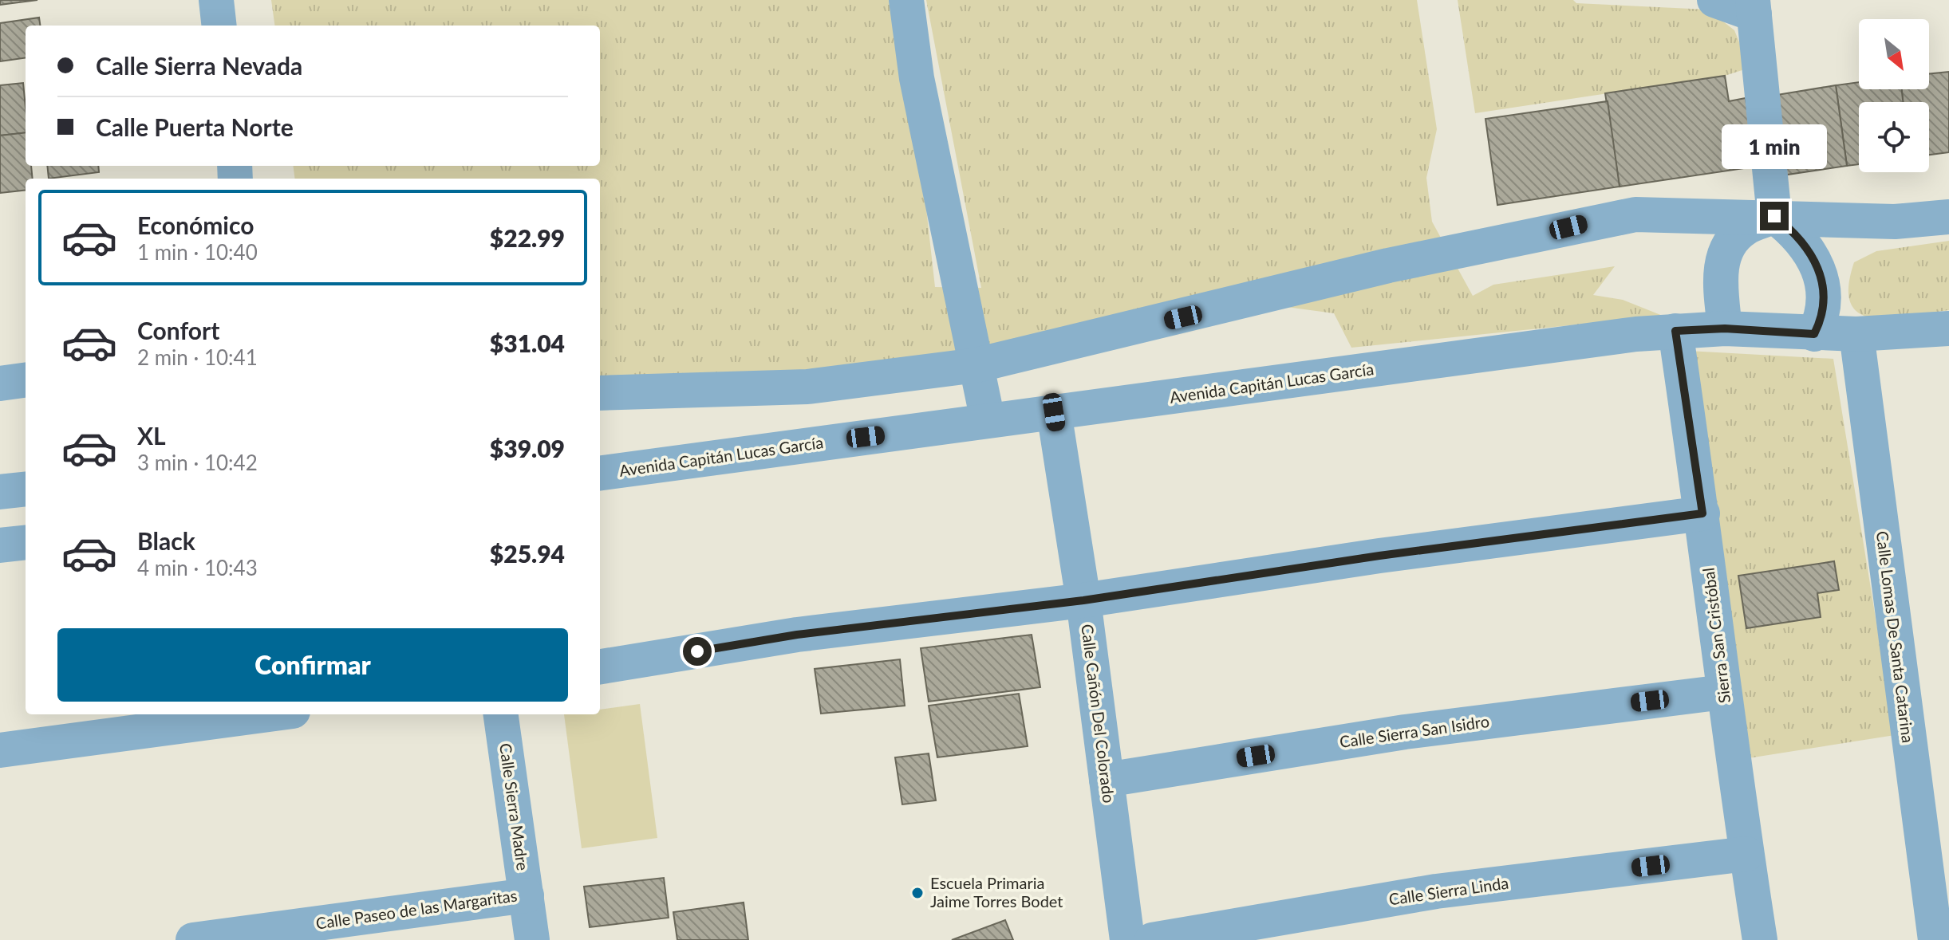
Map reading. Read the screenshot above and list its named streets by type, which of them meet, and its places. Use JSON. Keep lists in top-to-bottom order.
{
  "streets": {
    "street": [
      "Avenida Capitán Lucas García",
      "Sierra San Cristóbal",
      "Calle Lomas De Santa Catarina",
      "Calle Cañón Del Colorado",
      "Calle Sierra San Isidro",
      "Calle Sierra Madre",
      "Calle Sierra Linda",
      "Calle Paseo de las Margaritas"
    ]
  },
  "crossings": [
    ["Avenida Capitán Lucas García", "Sierra San Cristóbal"],
    ["Avenida Capitán Lucas García", "Calle Lomas De Santa Catarina"],
    ["Avenida Capitán Lucas García", "Calle Cañón Del Colorado"],
    ["Sierra San Cristóbal", "Calle Sierra San Isidro"],
    ["Sierra San Cristóbal", "Calle Sierra Linda"],
    ["Calle Cañón Del Colorado", "Calle Sierra San Isidro"],
    ["Calle Sierra Madre", "Calle Paseo de las Margaritas"]
  ],
  "places": ["Escuela Primaria Jaime Torres Bodet"],
  "north": "bottom right",
  "page": {
    "banner": ["Calle Sierra Nevada", "Calle Puerta Norte"],
    "bubble": "1 min",
    "list": [
      {
        "name": "Económico",
        "note": "1 min · 10:40",
        "value": "$22.99"
      },
      {
        "name": "Confort",
        "note": "2 min · 10:41",
        "value": "$31.04"
      },
      {
        "name": "XL",
        "note": "3 min · 10:42",
        "value": "$39.09"
      },
      {
        "name": "Black",
        "note": "4 min · 10:43",
        "value": "$25.94"
      }
    ],
    "buttons": "Confirmar"
  }
}
